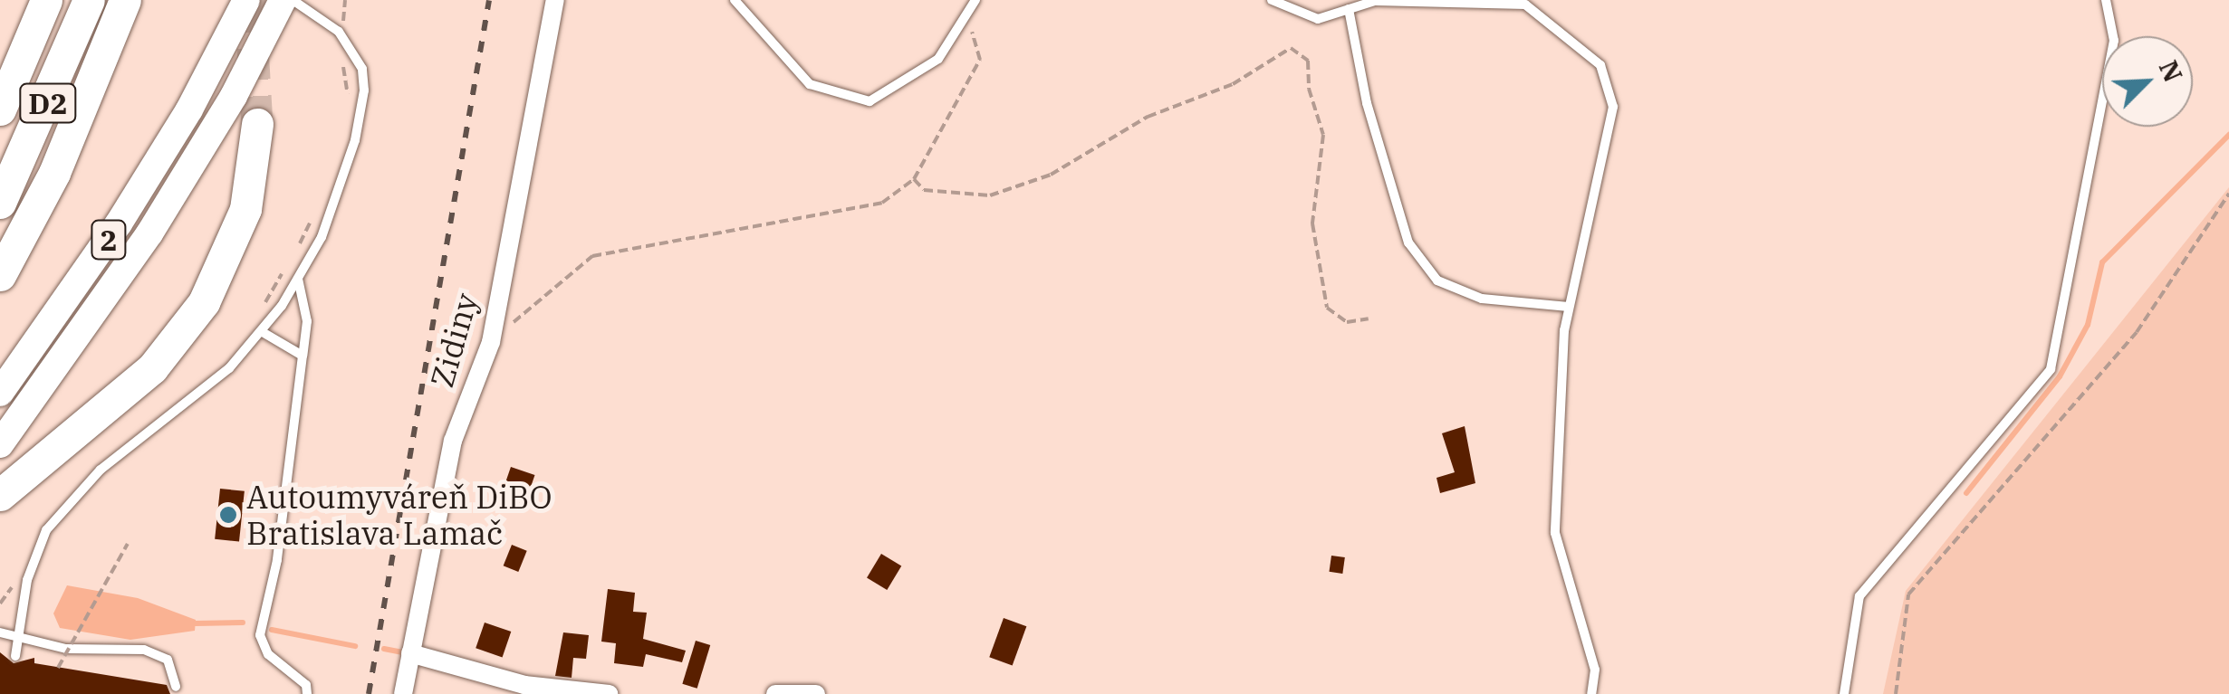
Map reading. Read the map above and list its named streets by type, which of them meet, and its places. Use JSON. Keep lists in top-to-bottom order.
{
  "streets": {
    "highway": ["D2"],
    "main road": ["2"],
    "street": ["Zidiny"]
  },
  "places": ["Autoumyváreň DiBO Bratislava Lamač"],
  "north": "top right"
}
